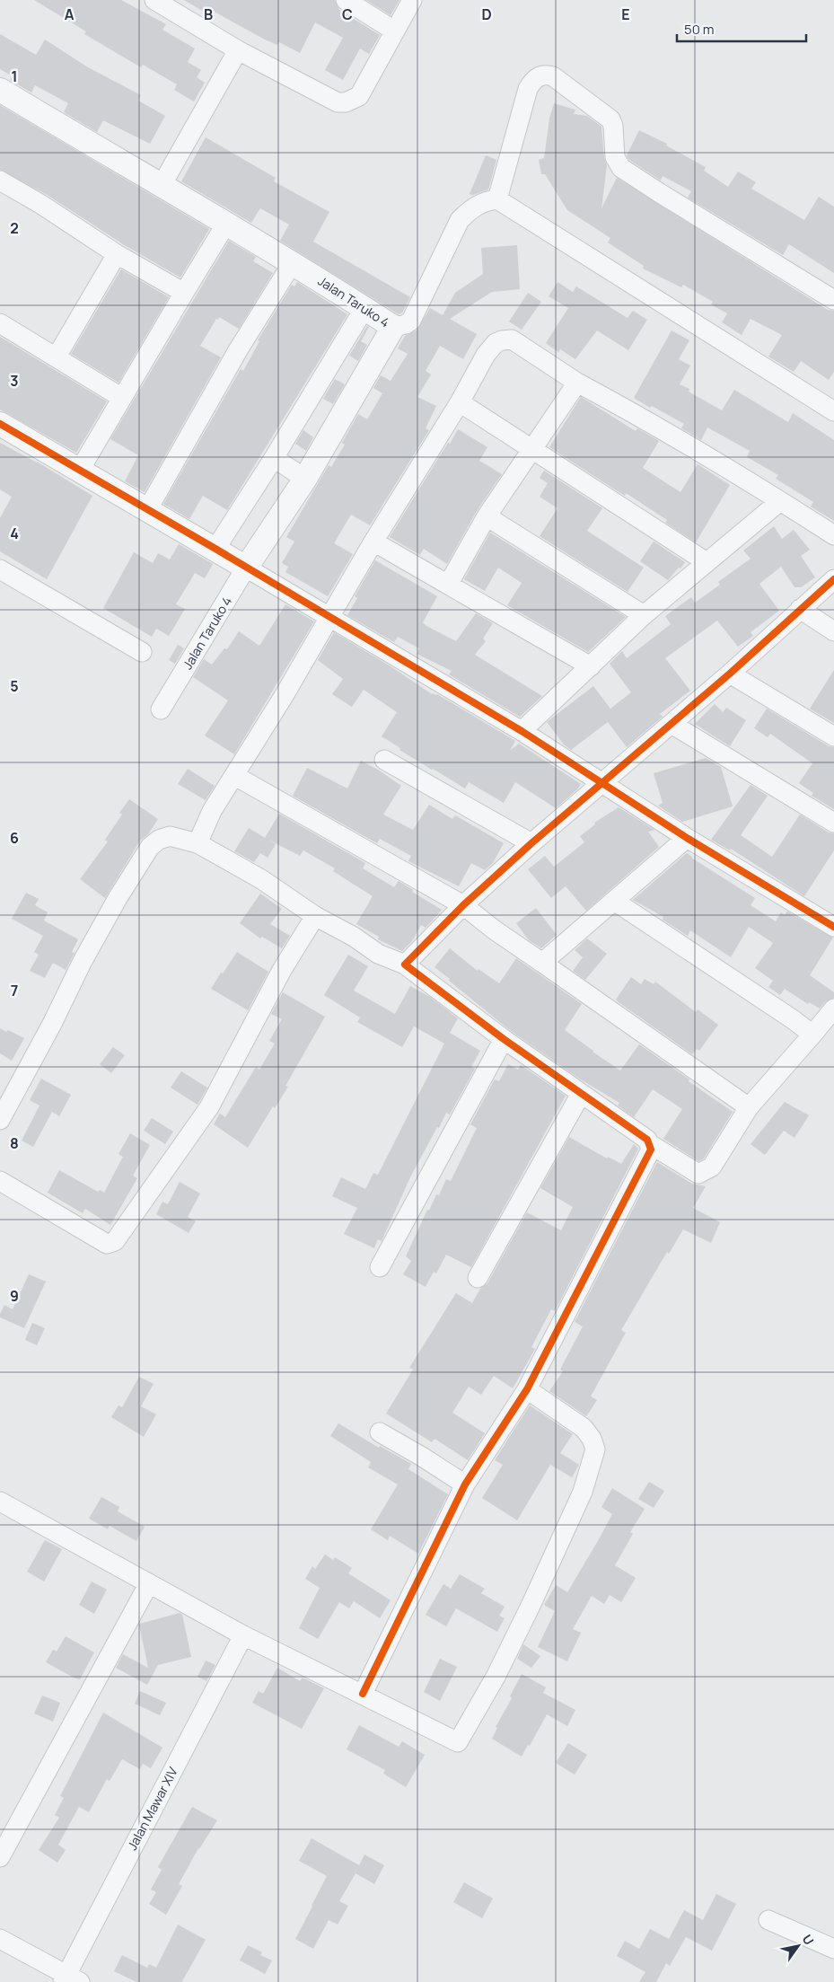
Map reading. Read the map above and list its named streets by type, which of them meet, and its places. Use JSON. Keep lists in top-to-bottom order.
{
  "streets": {
    "street": ["Jalan Taruko 4", "Jalan Mawar XIV"]
  },
  "scale_bar": "50 m",
  "north": "top right",
  "grid": {
    "columns": [
      "A",
      "B",
      "C",
      "D",
      "E"
    ],
    "rows": [
      "1",
      "2",
      "3",
      "4",
      "5",
      "6",
      "7",
      "8",
      "9"
    ]
  }
}
